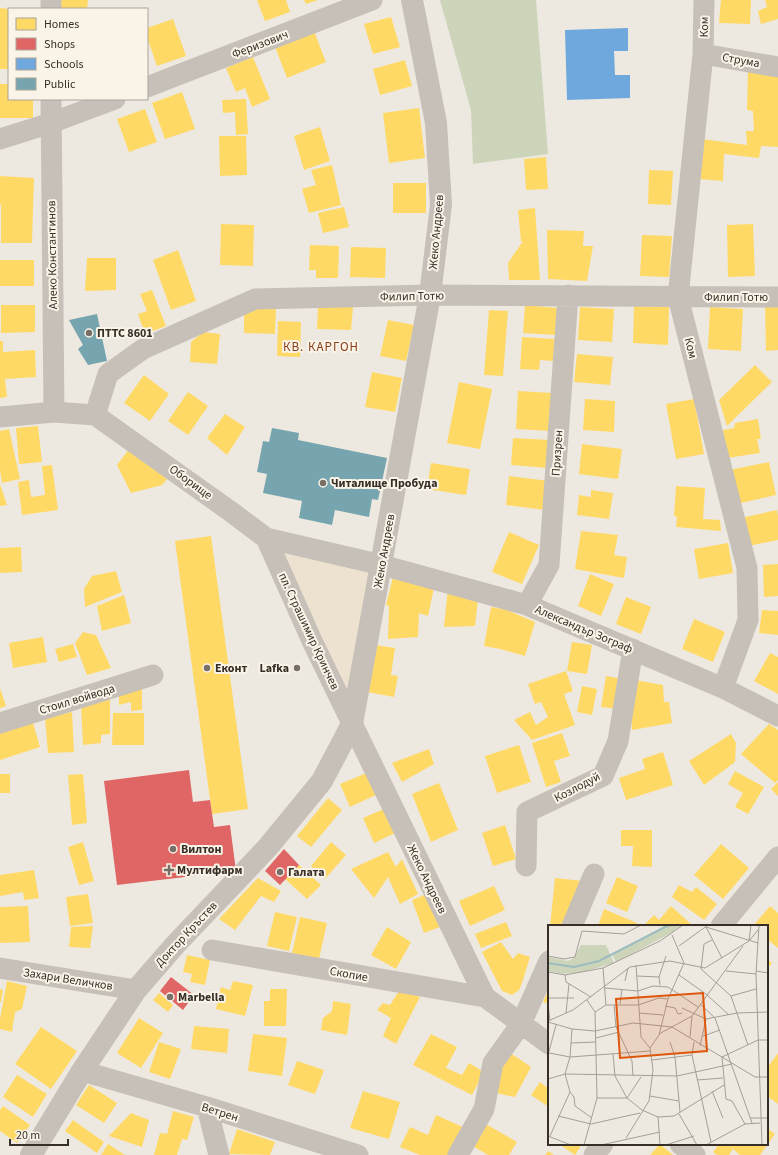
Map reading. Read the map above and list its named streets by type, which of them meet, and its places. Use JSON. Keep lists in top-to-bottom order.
{
  "streets": {
    "street": [
      "Ком",
      "Феризович",
      "Струма",
      "Жеко Андреев",
      "Алеко Константинов",
      "Филип Тотю",
      "Призрен",
      "Оборище",
      "Александър Зограф",
      "пл. Страшимир Кринчев",
      "Стоил войвода",
      "Козлодуй",
      "Доктор Кръстев",
      "Скопие",
      "Захари Величков",
      "Ветрен"
    ]
  },
  "crossings": [
    ["Ком", "Струма"],
    ["Ком", "Филип Тотю"],
    ["Ком", "Александър Зограф"],
    ["Жеко Андреев", "Филип Тотю"],
    ["Жеко Андреев", "Оборище"],
    ["Жеко Андреев", "Александър Зограф"],
    ["Жеко Андреев", "пл. Страшимир Кринчев"],
    ["Жеко Андреев", "Доктор Кръстев"],
    ["Жеко Андреев", "Скопие"],
    ["Филип Тотю", "Призрен"],
    ["Филип Тотю", "Оборище"],
    ["Призрен", "Александър Зограф"],
    ["Оборище", "Александър Зограф"],
    ["Оборище", "пл. Страшимир Кринчев"],
    ["Александър Зограф", "Козлодуй"],
    ["пл. Страшимир Кринчев", "Доктор Кръстев"],
    ["Доктор Кръстев", "Захари Величков"],
    ["Доктор Кръстев", "Ветрен"]
  ],
  "districts": ["КВ. КАРГОН"],
  "places": {
    "other": [
      "ПТТС 8601",
      "Читалище Пробуда",
      "Еконт",
      "Lafka",
      "Вилтон",
      "Галата",
      "Marbella"
    ],
    "health": ["Мултифарм"]
  },
  "legend": [
    "Homes",
    "Shops",
    "Schools",
    "Public"
  ],
  "scale_bar": "20 m"
}
